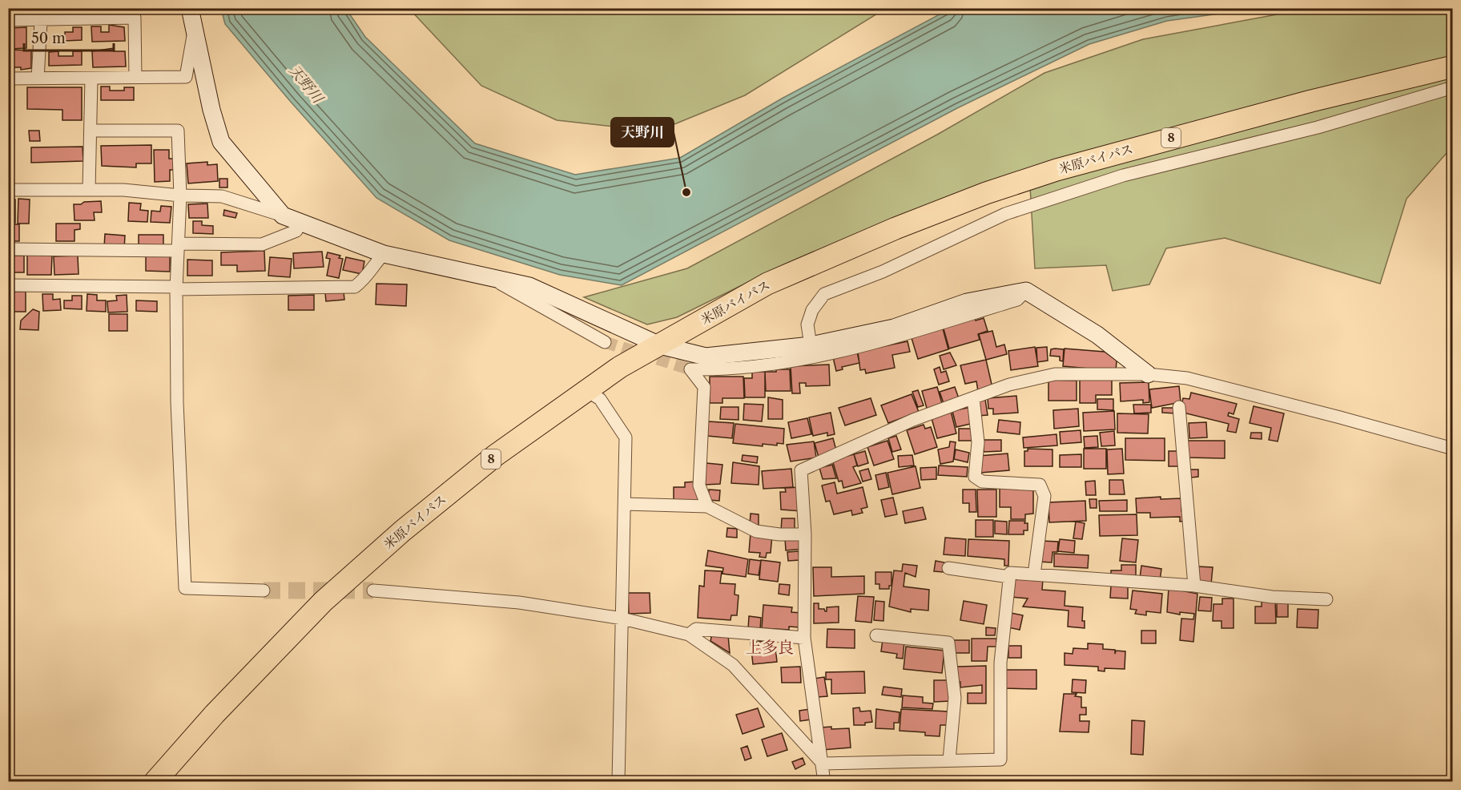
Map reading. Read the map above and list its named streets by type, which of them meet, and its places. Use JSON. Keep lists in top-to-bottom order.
{
  "streets": {
    "highway": ["8", "米原バイパス"]
  },
  "districts": ["上多良"],
  "water": ["天野川"],
  "places": ["天野川"],
  "scale_bar": "50 m"
}
